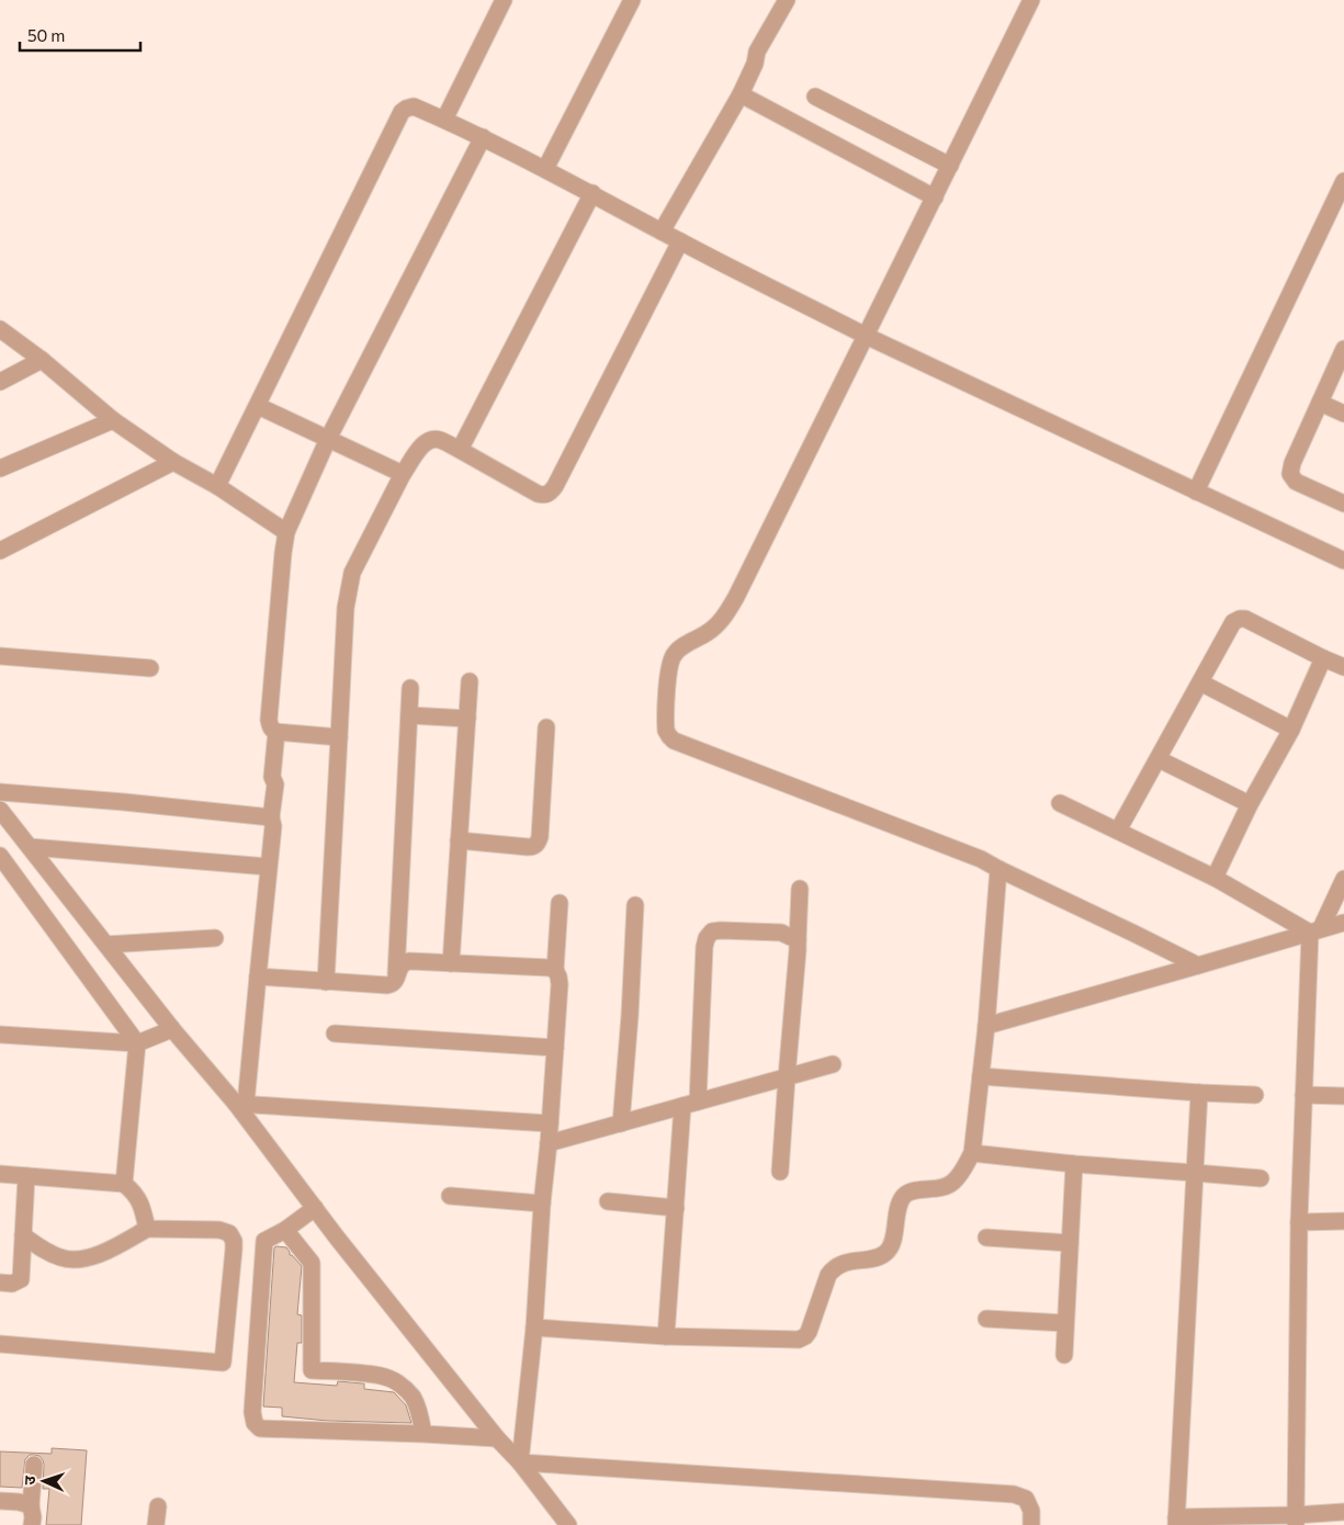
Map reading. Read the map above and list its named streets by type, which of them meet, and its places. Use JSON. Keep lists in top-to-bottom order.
{
  "scale_bar": "50 m",
  "north": "left"
}
